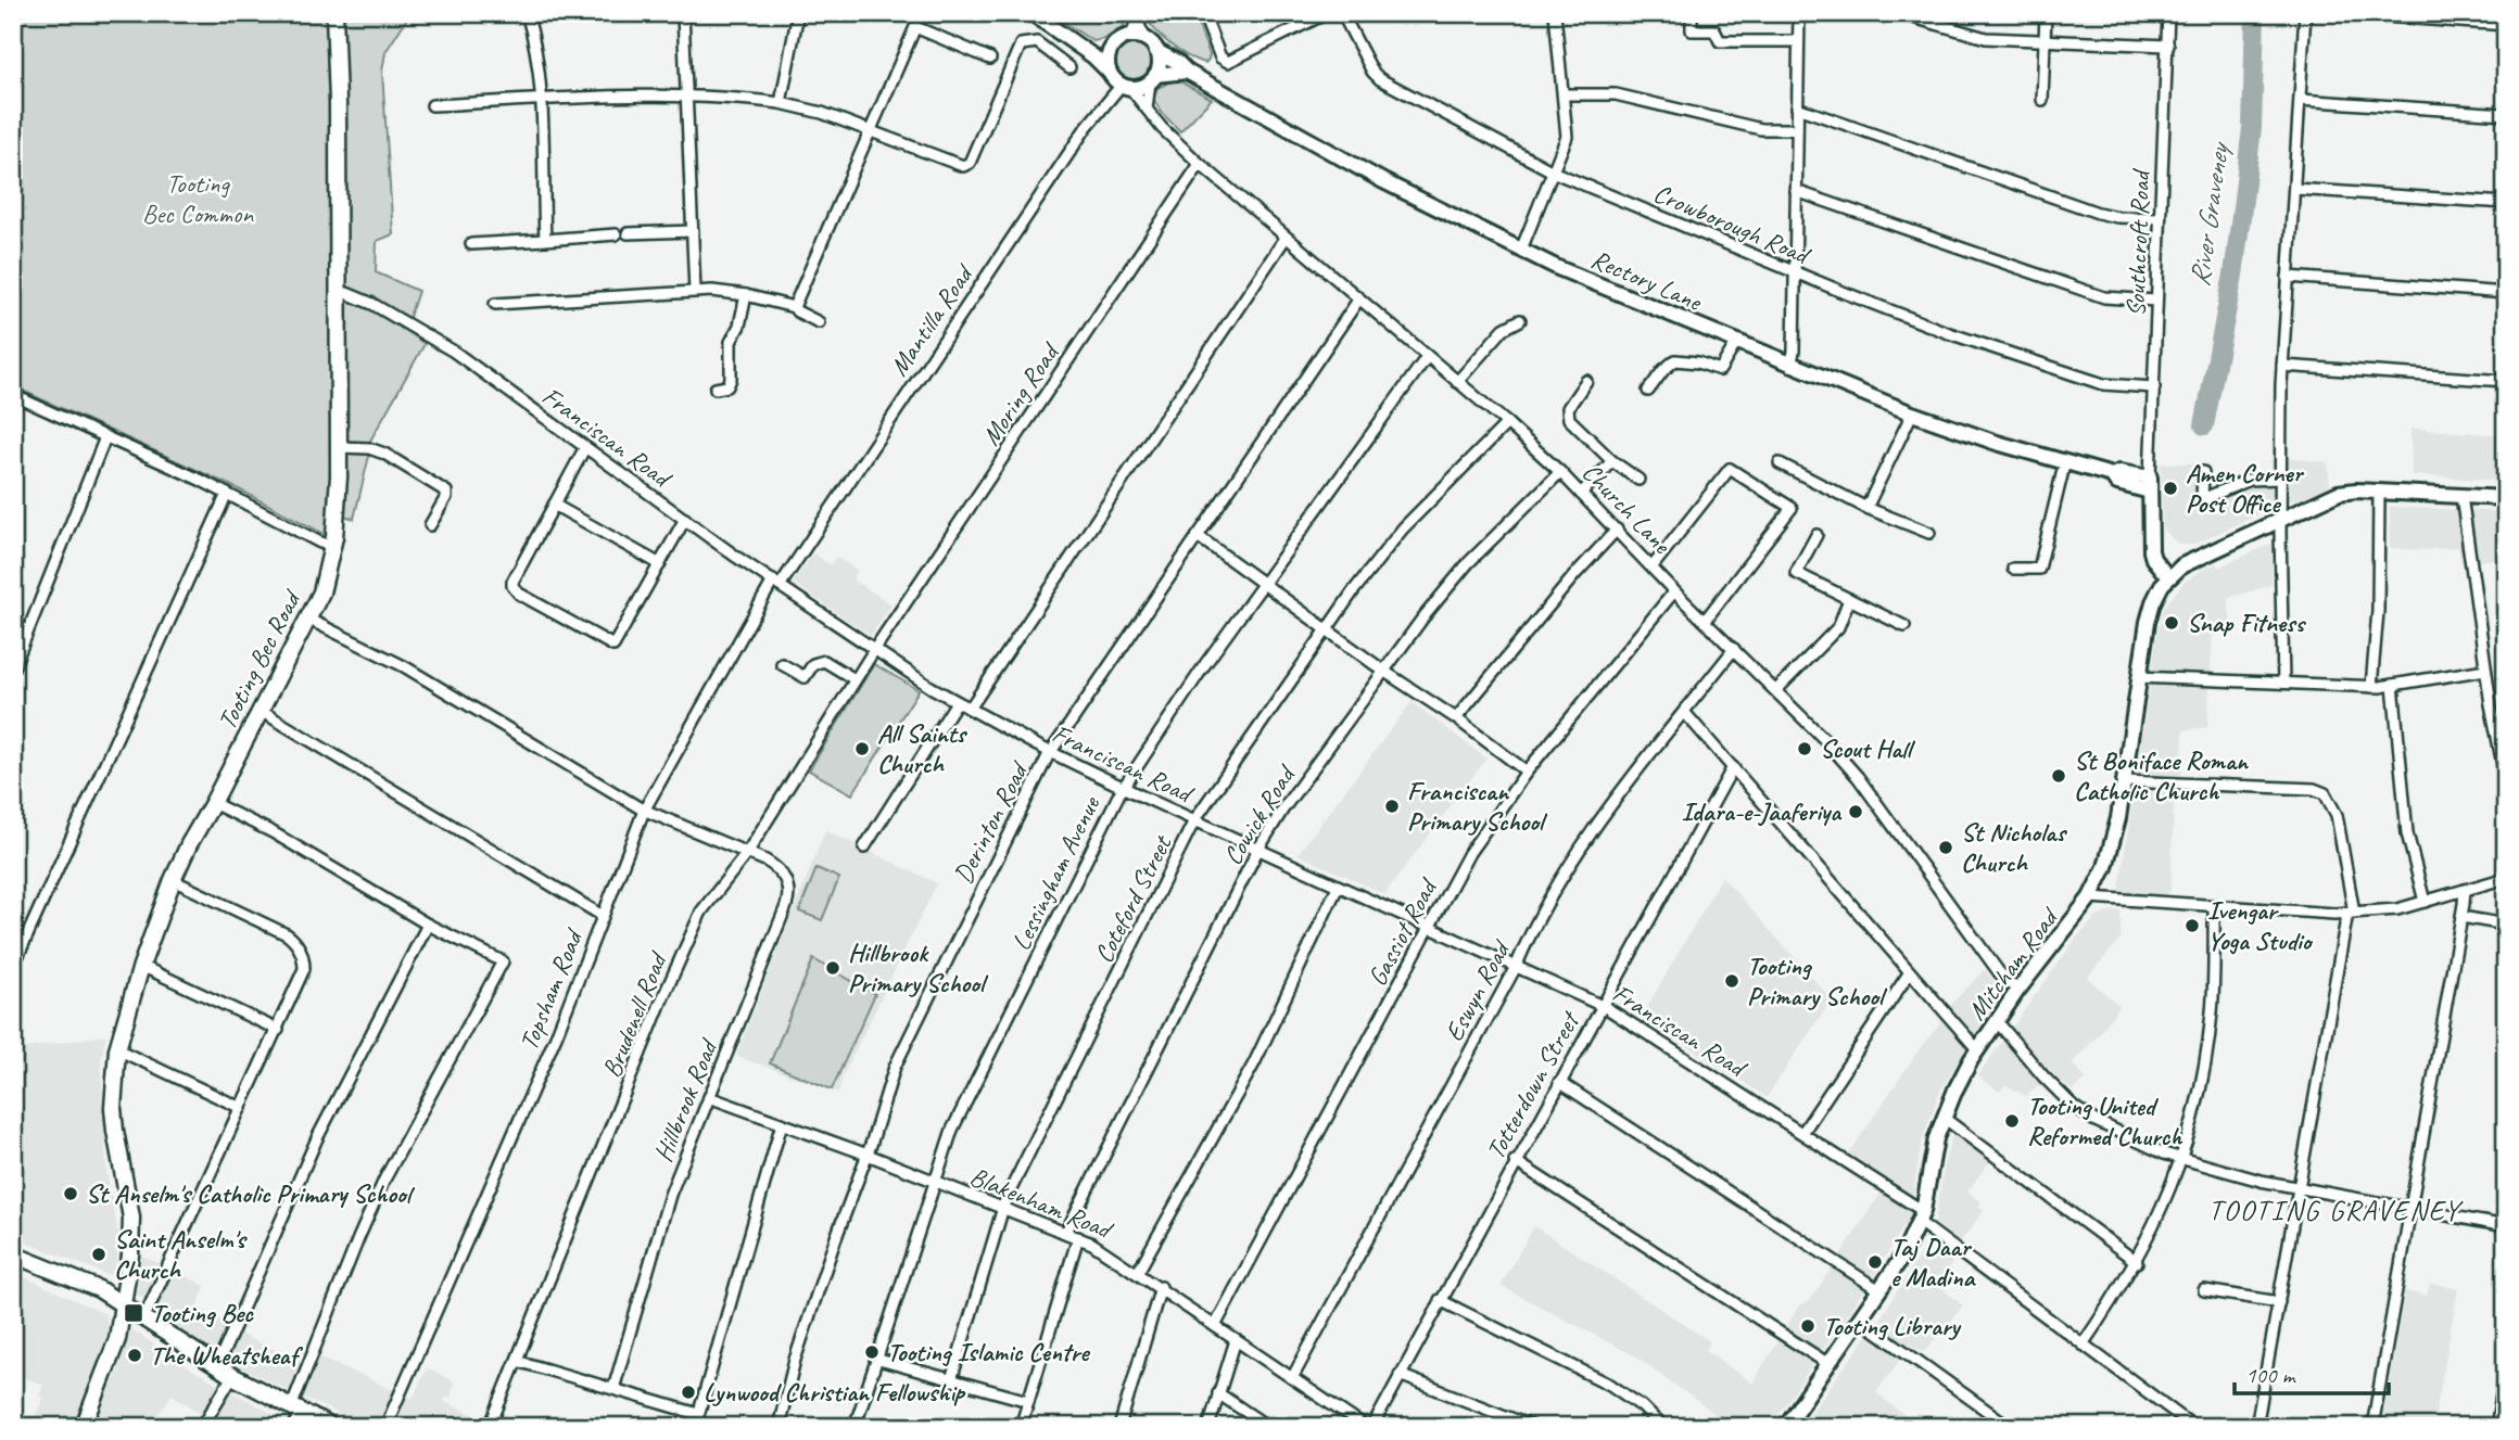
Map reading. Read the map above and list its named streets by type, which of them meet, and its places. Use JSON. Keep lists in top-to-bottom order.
{
  "streets": {
    "highway": ["Tooting Bec Road"],
    "main road": ["Rectory Lane", "Mitcham Road"],
    "street": [
      "Crowborough Road",
      "Southcroft Road",
      "Mantilla Road",
      "Moring Road",
      "Franciscan Road",
      "Church Lane",
      "Cowick Road",
      "Derinton Road",
      "Lessingham Avenue",
      "Coteford Street",
      "Gassiot Road",
      "Topsham Road",
      "Eswyn Road",
      "Brudenell Road",
      "Totterdown Street",
      "Hillbrook Road",
      "Blakenham Road"
    ]
  },
  "crossings": [
    ["Crowborough Road", "Southcroft Road"],
    ["Southcroft Road", "Rectory Lane"],
    ["Rectory Lane", "Mantilla Road"],
    ["Rectory Lane", "Church Lane"],
    ["Mantilla Road", "Franciscan Road"],
    ["Mantilla Road", "Church Lane"],
    ["Mantilla Road", "Topsham Road"],
    ["Moring Road", "Franciscan Road"],
    ["Moring Road", "Church Lane"],
    ["Moring Road", "Brudenell Road"],
    ["Franciscan Road", "Tooting Bec Road"],
    ["Franciscan Road", "Cowick Road"],
    ["Franciscan Road", "Derinton Road"],
    ["Franciscan Road", "Lessingham Avenue"],
    ["Franciscan Road", "Coteford Street"],
    ["Franciscan Road", "Gassiot Road"],
    ["Franciscan Road", "Mitcham Road"],
    ["Franciscan Road", "Topsham Road"],
    ["Franciscan Road", "Eswyn Road"],
    ["Franciscan Road", "Brudenell Road"],
    ["Franciscan Road", "Totterdown Street"],
    ["Church Lane", "Cowick Road"],
    ["Church Lane", "Derinton Road"],
    ["Church Lane", "Lessingham Avenue"],
    ["Church Lane", "Coteford Street"],
    ["Church Lane", "Gassiot Road"],
    ["Church Lane", "Mitcham Road"],
    ["Church Lane", "Eswyn Road"],
    ["Tooting Bec Road", "Hillbrook Road"],
    ["Cowick Road", "Blakenham Road"],
    ["Derinton Road", "Blakenham Road"],
    ["Lessingham Avenue", "Blakenham Road"],
    ["Coteford Street", "Blakenham Road"],
    ["Gassiot Road", "Blakenham Road"],
    ["Topsham Road", "Hillbrook Road"],
    ["Eswyn Road", "Blakenham Road"],
    ["Brudenell Road", "Hillbrook Road"],
    ["Hillbrook Road", "Blakenham Road"]
  ],
  "districts": ["TOOTING GRAVENEY"],
  "water": ["River Graveney"],
  "parks": ["Tooting Bec Common"],
  "places": {
    "other": [
      "Amen Corner Post Office",
      "Snap Fitness",
      "All Saints Church",
      "Scout Hall",
      "St Boniface Roman Catholic Church",
      "Franciscan Primary School",
      "Idara-e-Jaaferiya",
      "St Nicholas Church",
      "Ivengar Yoga Studio",
      "Hillbrook Primary School",
      "Tooting Primary School",
      "Tooting United Reformed Church",
      "St Anselm's Catholic Primary School",
      "Saint Anselm's Church",
      "Taj Daar e Madina",
      "Tooting Library",
      "Tooting Islamic Centre",
      "The Wheatsheaf",
      "Lynwood Christian Fellowship"
    ],
    "transit": ["Tooting Bec"]
  },
  "scale_bar": "100 m"
}
